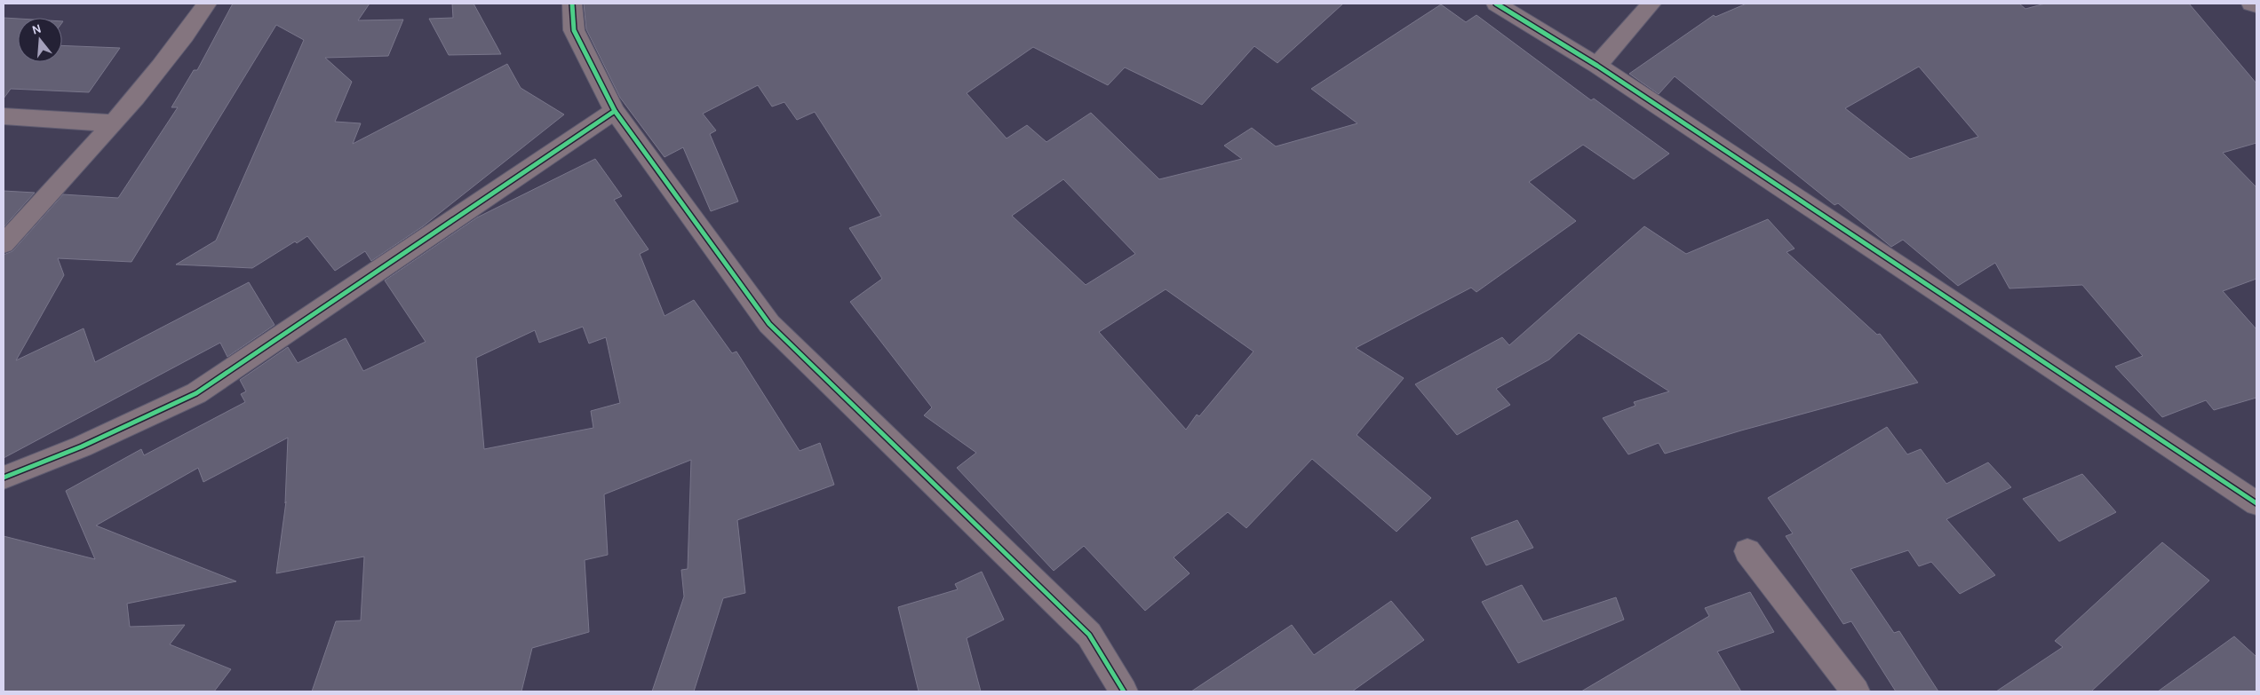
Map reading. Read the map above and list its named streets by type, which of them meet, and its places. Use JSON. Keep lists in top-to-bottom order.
{
  "north": "top"
}
